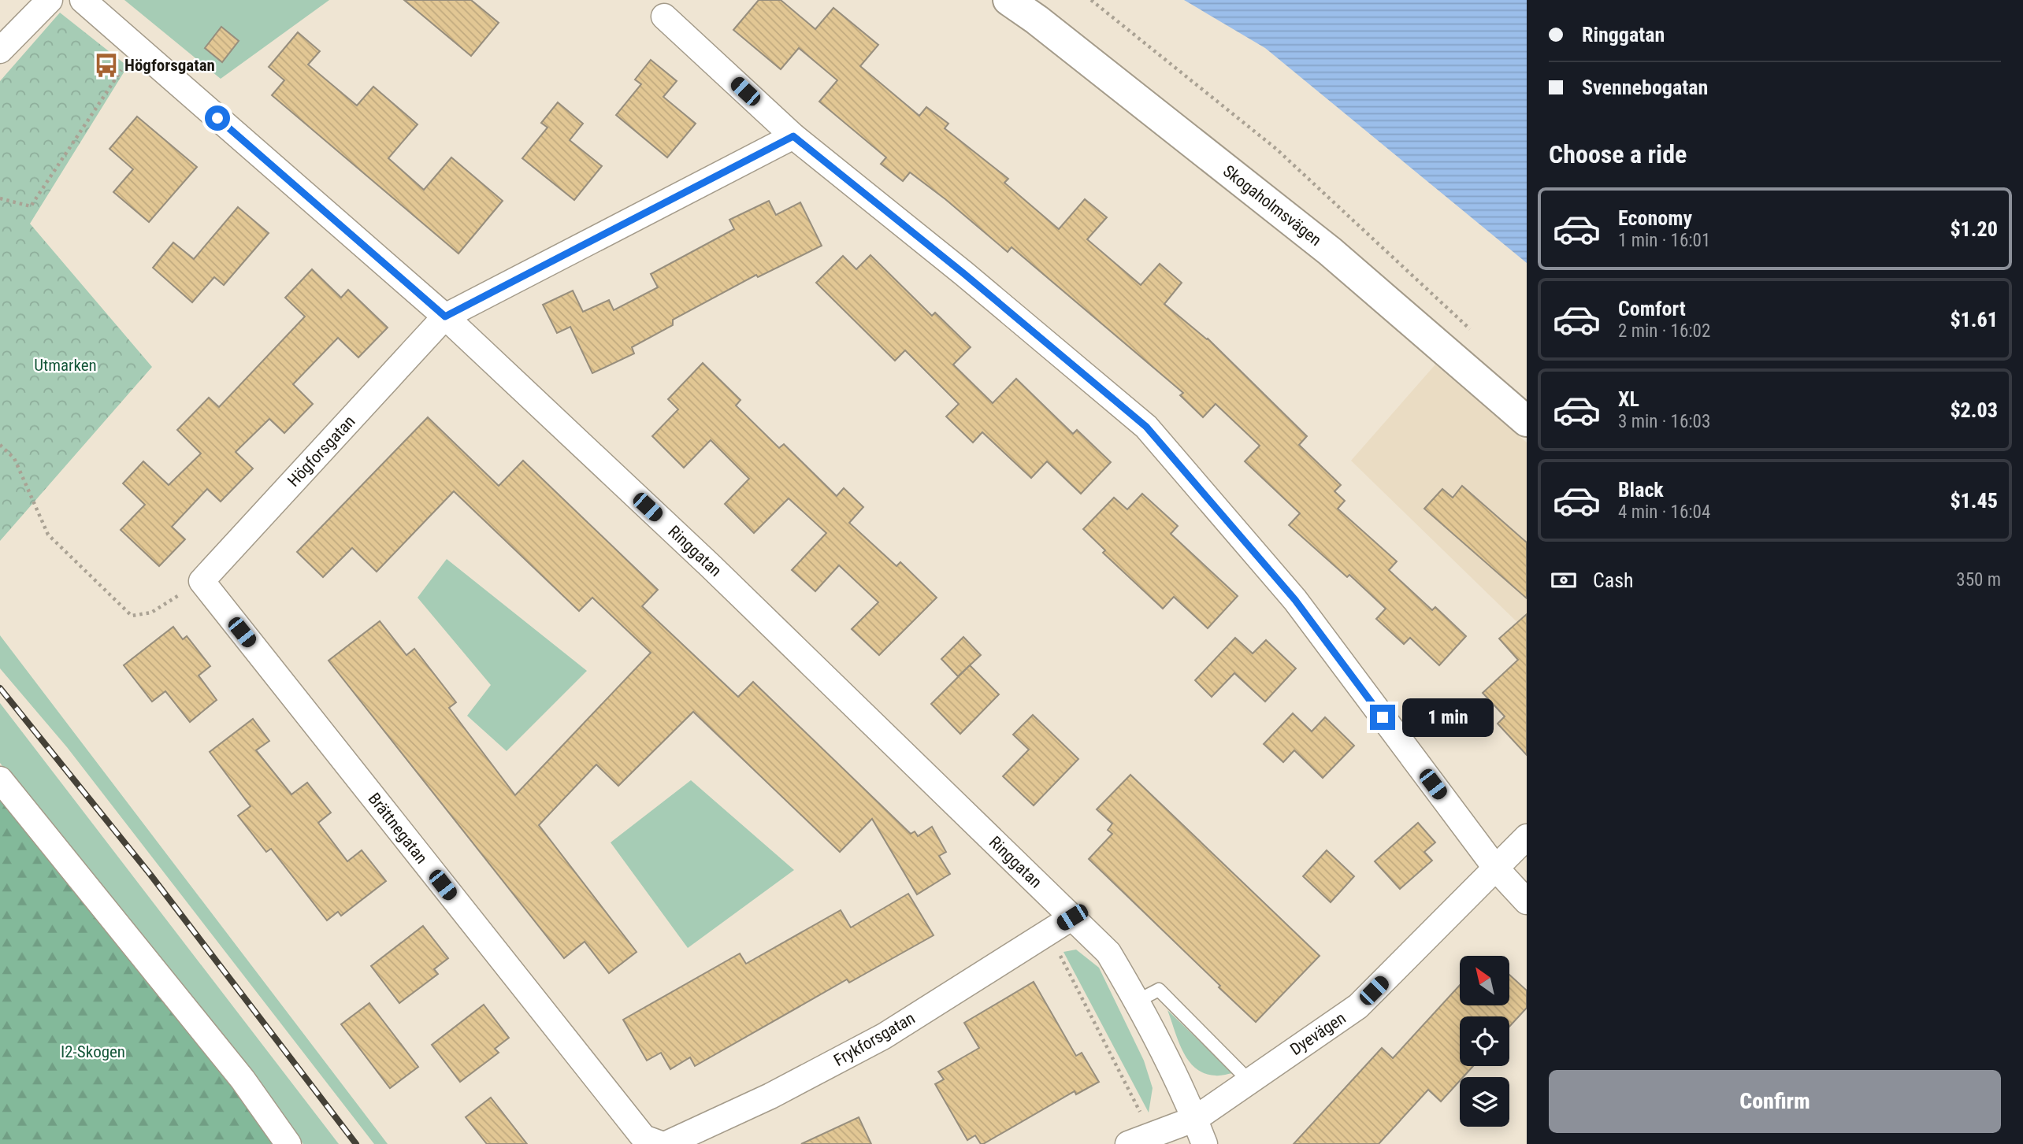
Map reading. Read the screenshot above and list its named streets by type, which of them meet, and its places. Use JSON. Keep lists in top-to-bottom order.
{
  "streets": {
    "street": [
      "Skogaholmsvägen",
      "Högforsgatan",
      "Ringgatan",
      "Brättnegatan",
      "Dyevägen",
      "Frykforsgatan"
    ]
  },
  "crossings": [
    ["Högforsgatan", "Ringgatan"],
    ["Högforsgatan", "Brättnegatan"],
    ["Ringgatan", "Dyevägen"],
    ["Ringgatan", "Frykforsgatan"]
  ],
  "parks": ["Utmarken", "I2-Skogen"],
  "places": {
    "bus stop": ["Högforsgatan"]
  },
  "north": "top left",
  "page": {
    "banner": ["Ringgatan", "Svennebogatan"],
    "heading": "Choose a ride",
    "list": [
      {
        "name": "Economy",
        "note": "1 min · 16:01",
        "value": "$1.20"
      },
      {
        "name": "Comfort",
        "note": "2 min · 16:02",
        "value": "$1.61"
      },
      {
        "name": "XL",
        "note": "3 min · 16:03",
        "value": "$2.03"
      },
      {
        "name": "Black",
        "note": "4 min · 16:04",
        "value": "$1.45"
      }
    ],
    "pay": ["Cash", "350 m"],
    "bubble": "1 min",
    "buttons": "Confirm"
  }
}
